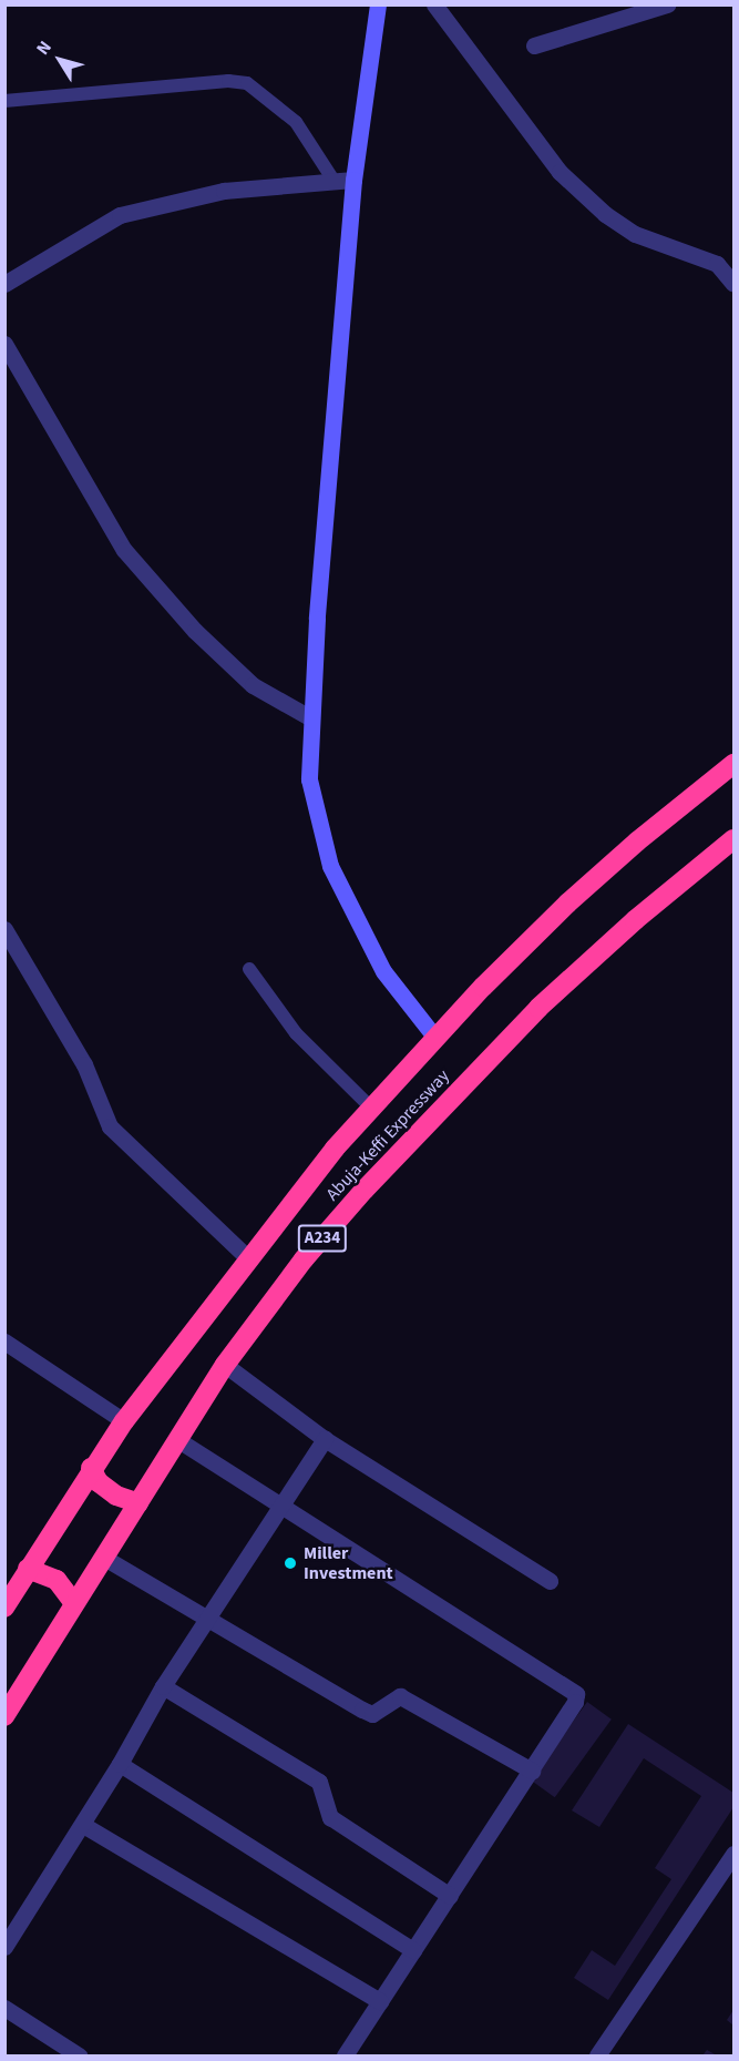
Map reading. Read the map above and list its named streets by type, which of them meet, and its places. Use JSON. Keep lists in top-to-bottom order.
{
  "streets": {
    "highway": ["Abuja-Keffi Expressway", "A234"]
  },
  "places": ["Miller Investment"],
  "north": "top left"
}
